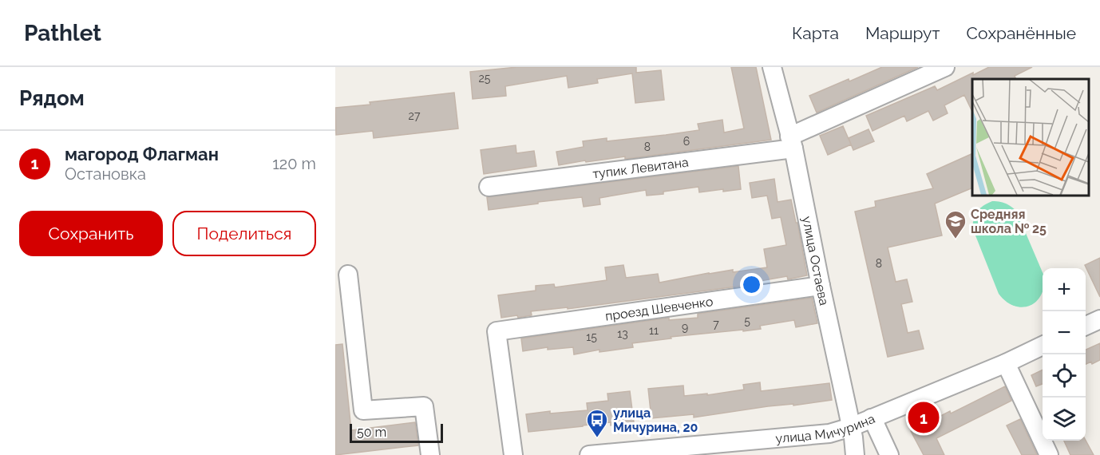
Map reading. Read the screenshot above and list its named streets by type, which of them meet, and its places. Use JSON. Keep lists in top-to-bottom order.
{
  "streets": {
    "street": [
      "тупик Левитана",
      "улица Остаева",
      "проезд Шевченко",
      "улица Мичурина"
    ]
  },
  "crossings": [
    ["тупик Левитана", "улица Остаева"],
    ["улица Остаева", "проезд Шевченко"],
    ["улица Остаева", "улица Мичурина"]
  ],
  "places": {
    "school or university": ["Средняя школа № 25"],
    "bus stop": ["улица Мичурина, 20"]
  },
  "house_numbers": [
    "25",
    "27",
    "6",
    "8",
    "8",
    "5",
    "7",
    "9",
    "11",
    "13",
    "15"
  ],
  "scale_bar": "50 m",
  "page": {
    "header": "Pathlet",
    "nav": ["Карта", "Маршрут", "Сохранённые"],
    "heading": "Рядом",
    "list": [
      {
        "mark": "1",
        "name": "магород Флагман",
        "note": "Остановка",
        "value": "120 m"
      }
    ],
    "buttons": ["Сохранить", "Поделиться"],
    "map_buttons": ["+", "−"],
    "pins": "1",
    "scale": "50 m"
  }
}
